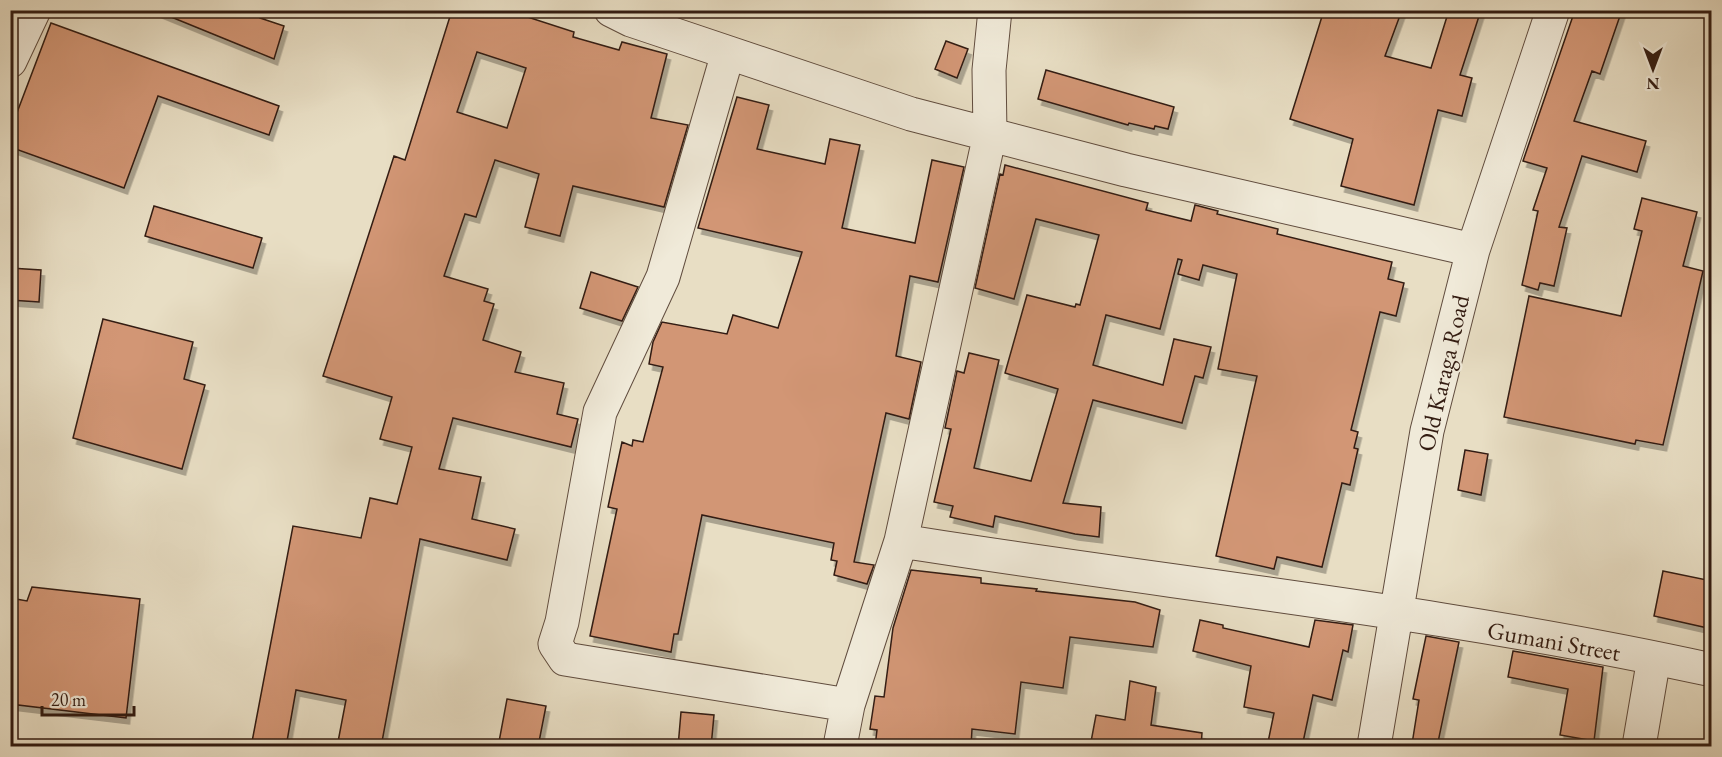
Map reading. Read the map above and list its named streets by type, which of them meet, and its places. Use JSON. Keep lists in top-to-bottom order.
{
  "streets": {
    "street": ["Old Karaga Road", "Gumani Street"]
  },
  "crossings": [
    ["Old Karaga Road", "Gumani Street"]
  ],
  "scale_bar": "20 m",
  "north": "bottom"
}
